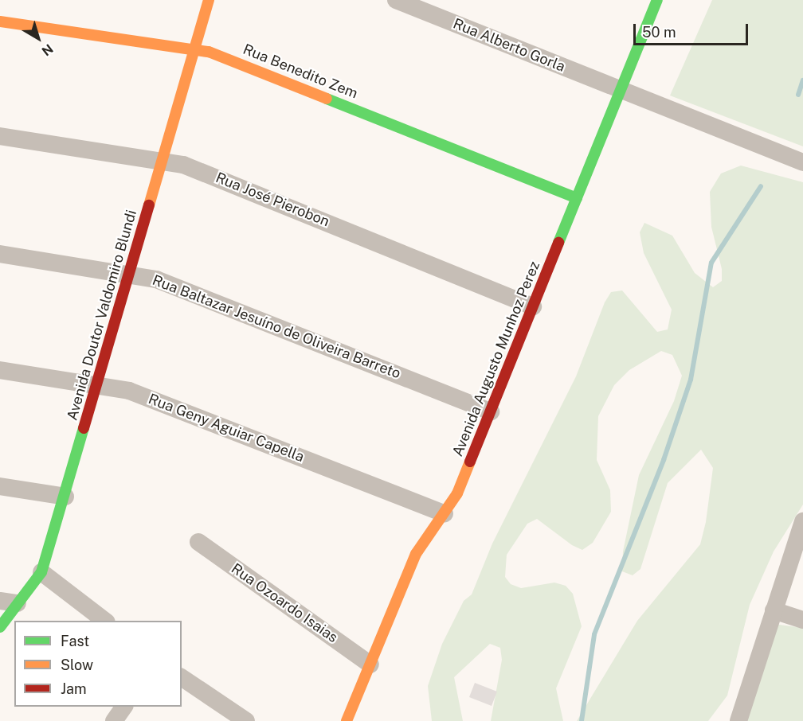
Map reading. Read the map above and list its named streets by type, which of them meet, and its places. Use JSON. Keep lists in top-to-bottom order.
{
  "streets": {
    "street": [
      "Rua Alberto Gorla",
      "Rua Benedito Zem",
      "Rua José Pierobon",
      "Avenida Doutor Valdomiro Blundi",
      "Rua Baltazar Jesuíno de Oliveira Barreto",
      "Avenida Augusto Munhoz Perez",
      "Rua Geny Aguiar Capella",
      "Rua Ozoardo Isaias"
    ]
  },
  "crossings": [
    ["Rua Alberto Gorla", "Avenida Augusto Munhoz Perez"],
    ["Rua Benedito Zem", "Avenida Doutor Valdomiro Blundi"],
    ["Rua Benedito Zem", "Avenida Augusto Munhoz Perez"],
    ["Rua José Pierobon", "Avenida Doutor Valdomiro Blundi"],
    ["Rua José Pierobon", "Avenida Augusto Munhoz Perez"],
    ["Avenida Doutor Valdomiro Blundi", "Rua Baltazar Jesuíno de Oliveira Barreto"],
    ["Avenida Doutor Valdomiro Blundi", "Rua Geny Aguiar Capella"],
    ["Rua Baltazar Jesuíno de Oliveira Barreto", "Avenida Augusto Munhoz Perez"],
    ["Avenida Augusto Munhoz Perez", "Rua Geny Aguiar Capella"],
    ["Avenida Augusto Munhoz Perez", "Rua Ozoardo Isaias"]
  ],
  "legend": ["Fast", "Slow", "Jam"],
  "scale_bar": "50 m",
  "north": "bottom right"
}
